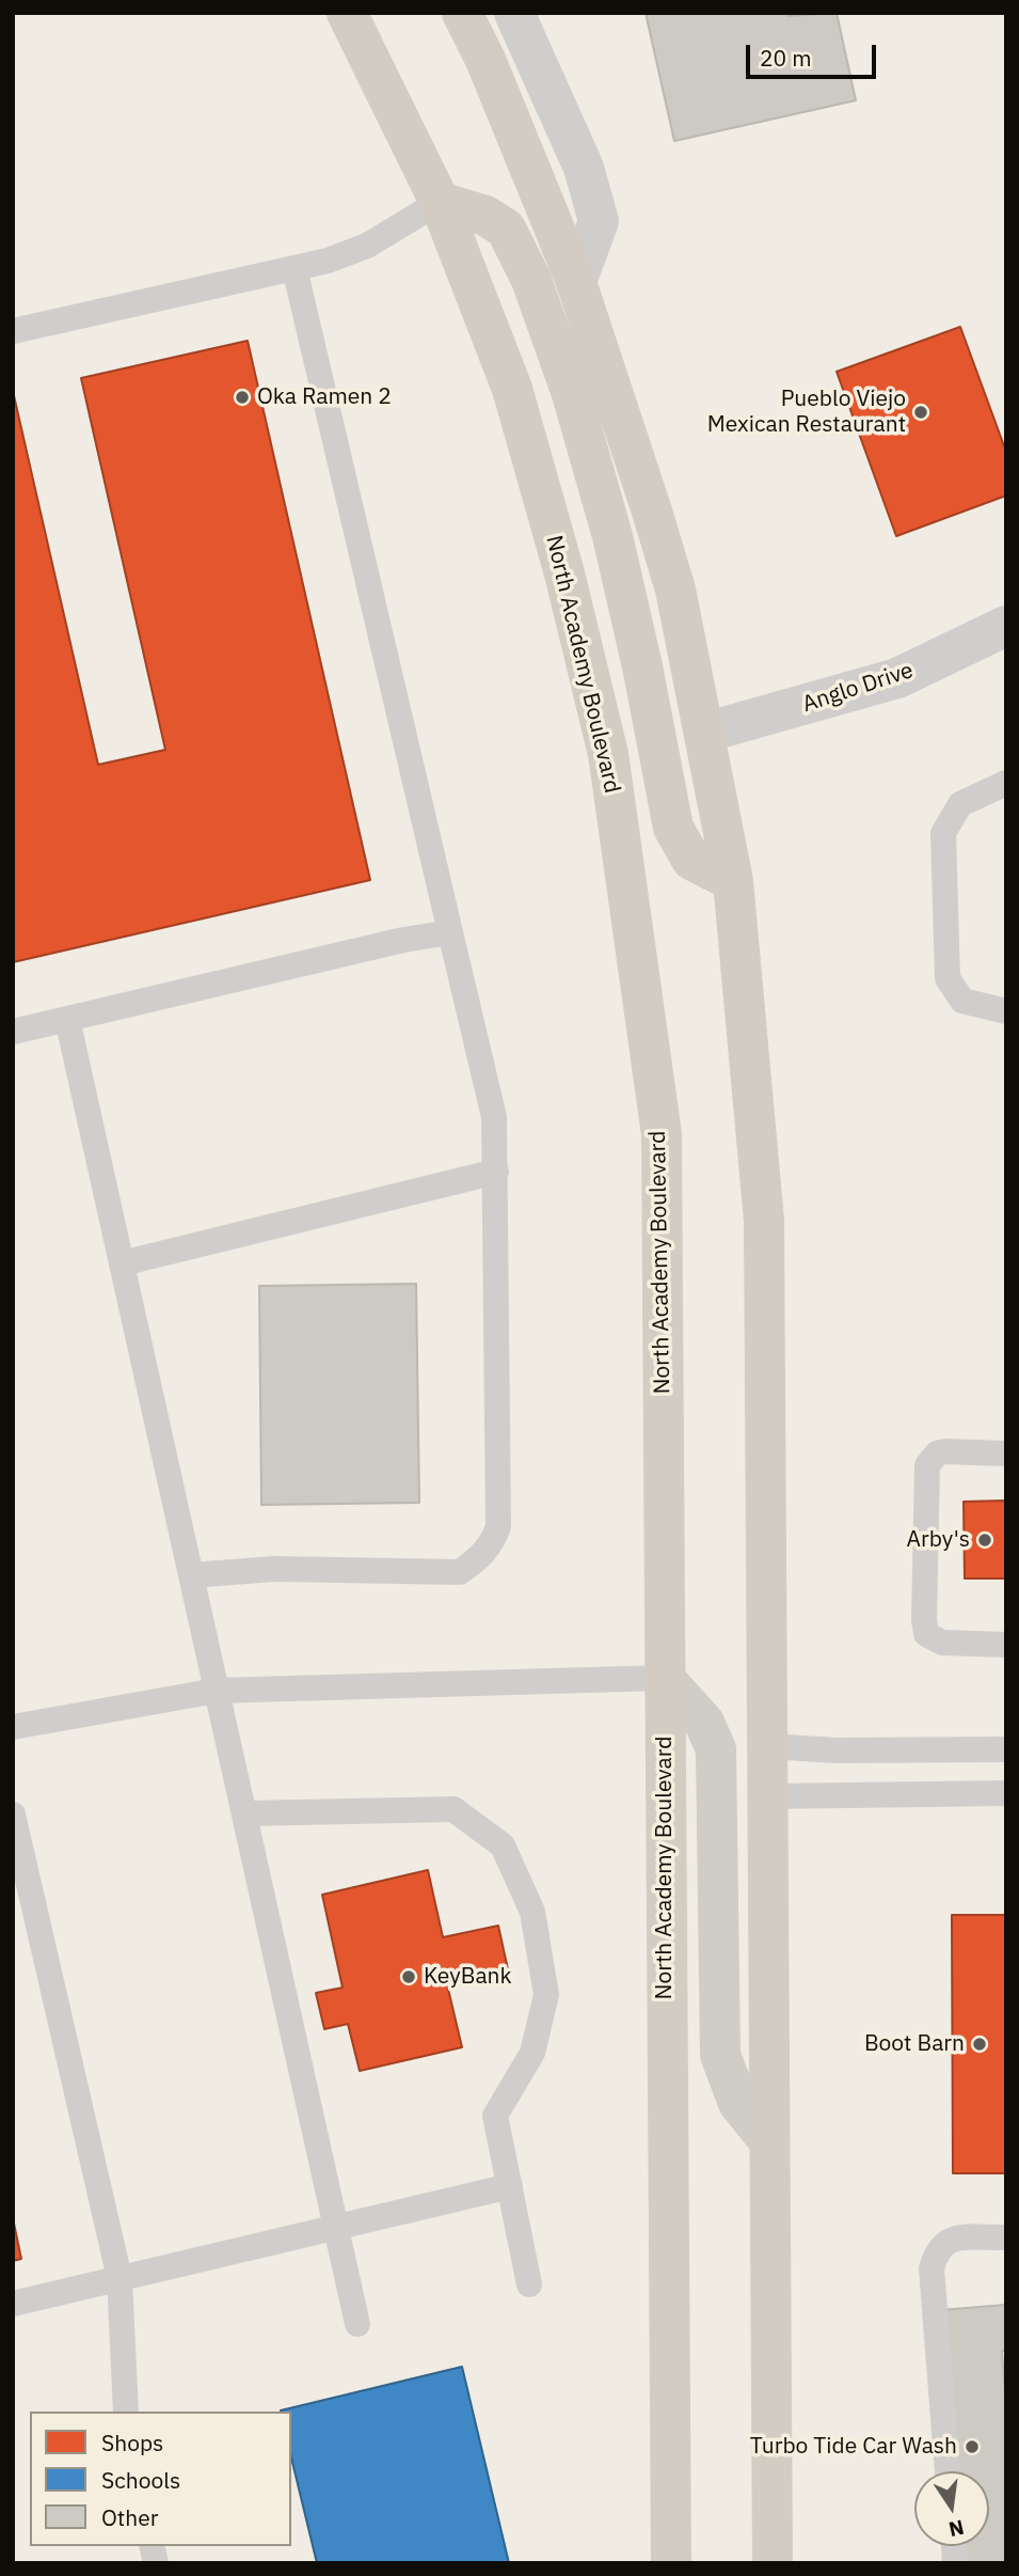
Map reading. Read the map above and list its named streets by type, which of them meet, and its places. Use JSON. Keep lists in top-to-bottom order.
{
  "streets": {
    "highway": ["North Academy Boulevard"],
    "street": ["Anglo Drive"]
  },
  "places": [
    "Oka Ramen 2",
    "Pueblo Viejo Mexican Restaurant",
    "Arby's",
    "KeyBank",
    "Boot Barn",
    "Turbo Tide Car Wash"
  ],
  "legend": ["Shops", "Schools", "Other"],
  "scale_bar": "20 m",
  "north": "bottom"
}
